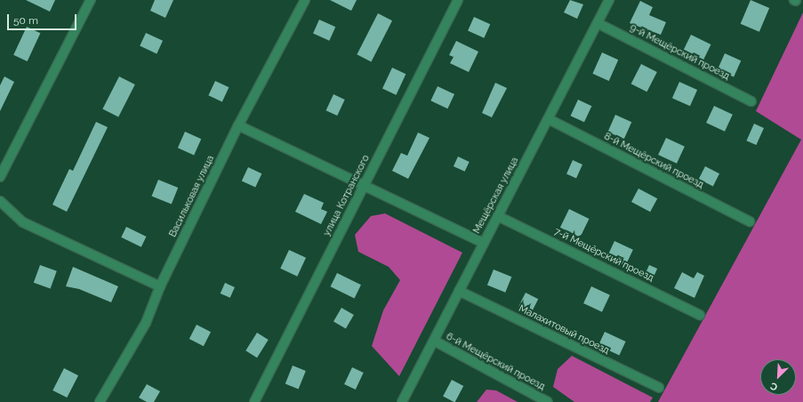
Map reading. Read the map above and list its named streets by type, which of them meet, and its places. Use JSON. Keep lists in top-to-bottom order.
{
  "streets": {
    "street": [
      "9-й Мещёрский проезд",
      "8-й Мещёрский проезд",
      "улица Котранского",
      "Мещёрская улица",
      "Васильковая улица",
      "7-й Мещёрский проезд",
      "Малахитовый проезд",
      "6-й Мещёрский проезд"
    ]
  },
  "crossings": [
    ["9-й Мещёрский проезд", "Мещёрская улица"],
    ["8-й Мещёрский проезд", "Мещёрская улица"],
    ["Мещёрская улица", "7-й Мещёрский проезд"],
    ["Мещёрская улица", "Малахитовый проезд"],
    ["Мещёрская улица", "6-й Мещёрский проезд"]
  ],
  "scale_bar": "50 m",
  "north": "bottom left"
}
